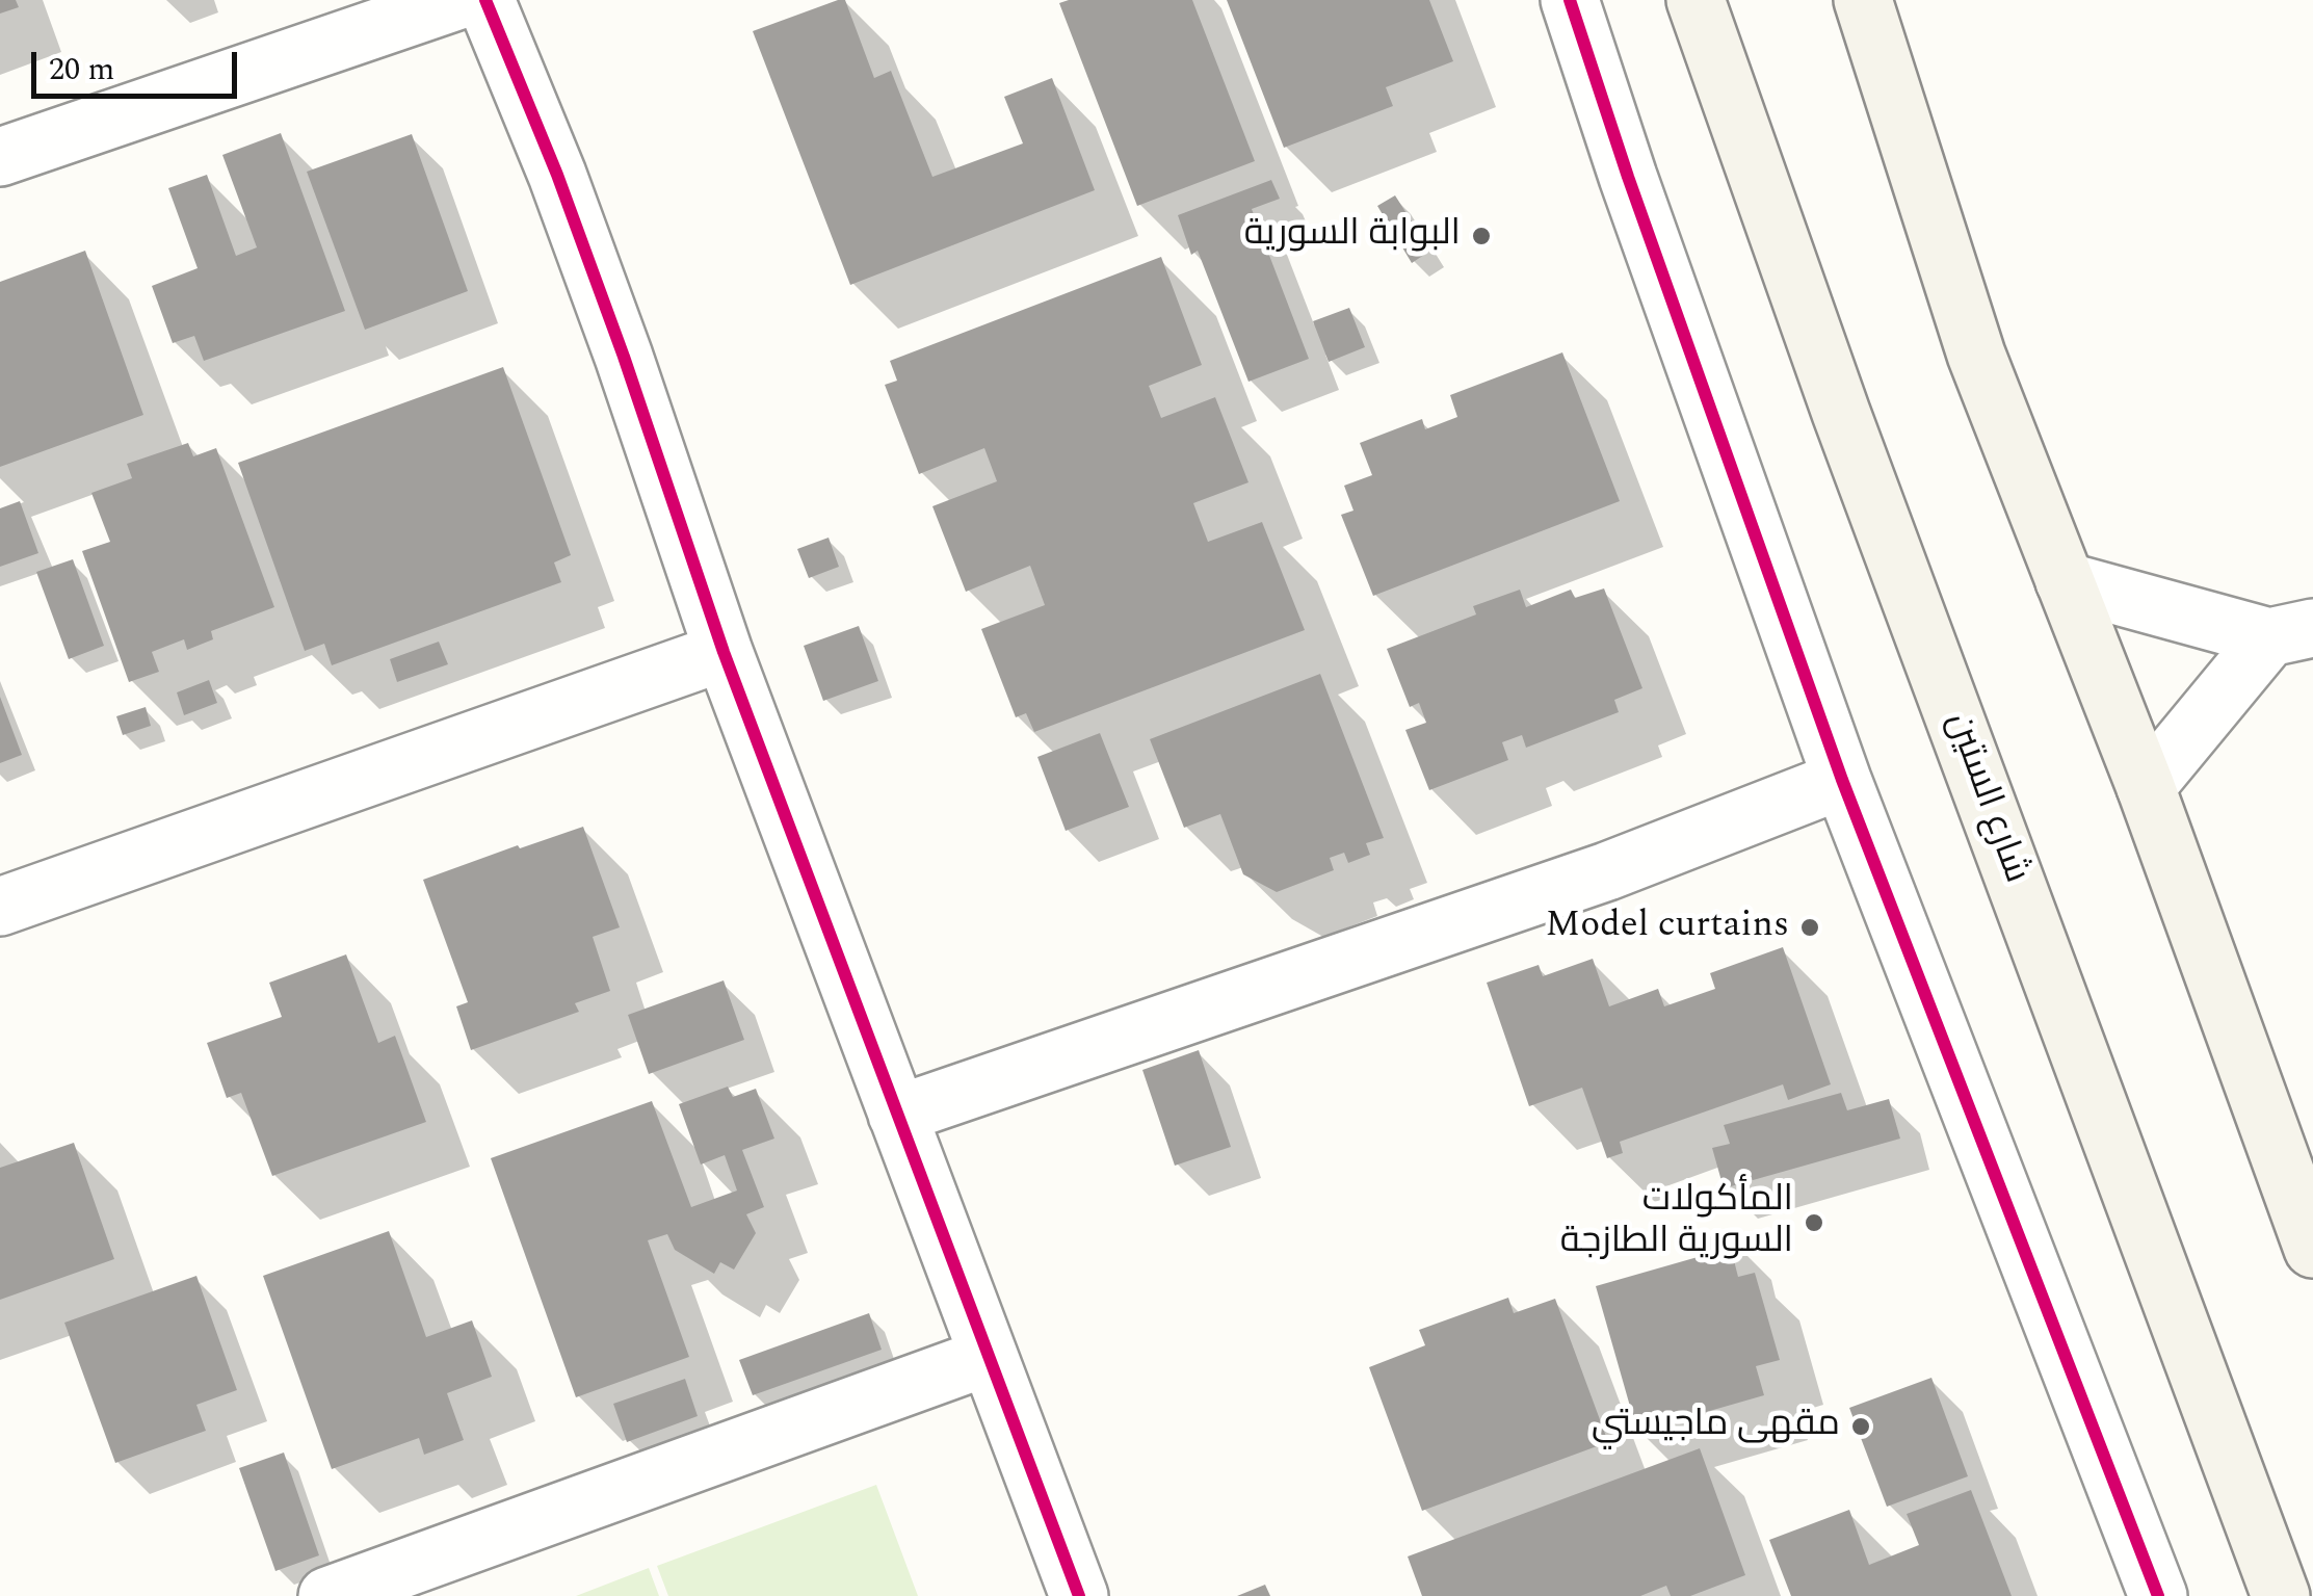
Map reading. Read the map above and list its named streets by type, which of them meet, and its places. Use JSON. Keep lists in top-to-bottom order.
{
  "streets": {
    "main road": ["شارع الستين"]
  },
  "places": [
    "البوابة السورية",
    "Model curtains",
    "المأكولات السورية الطازجة",
    "مقهى ماجيستي"
  ],
  "scale_bar": "20 m"
}
